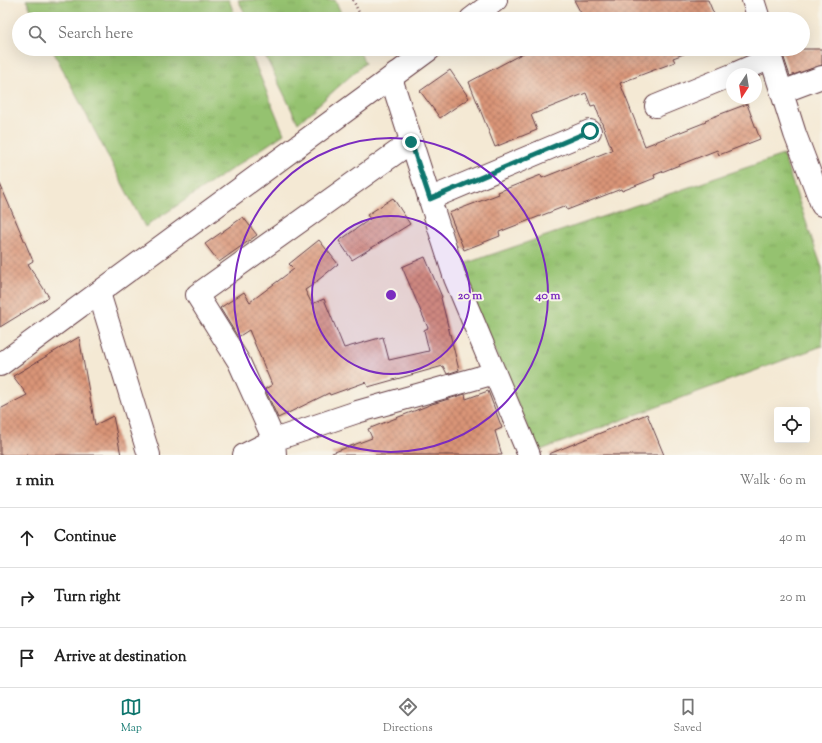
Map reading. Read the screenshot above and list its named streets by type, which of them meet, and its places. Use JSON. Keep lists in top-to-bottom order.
{
  "north": "bottom",
  "page": {
    "search": "Search here",
    "heading": ["1 min", "Walk · 60 m"],
    "list": [
      ["Continue", "40 m"],
      ["Turn right", "20 m"],
      "Arrive at destination"
    ],
    "nav": ["Map", "Directions", "Saved"]
  },
  "rings": ["20 m", "40 m"]
}
